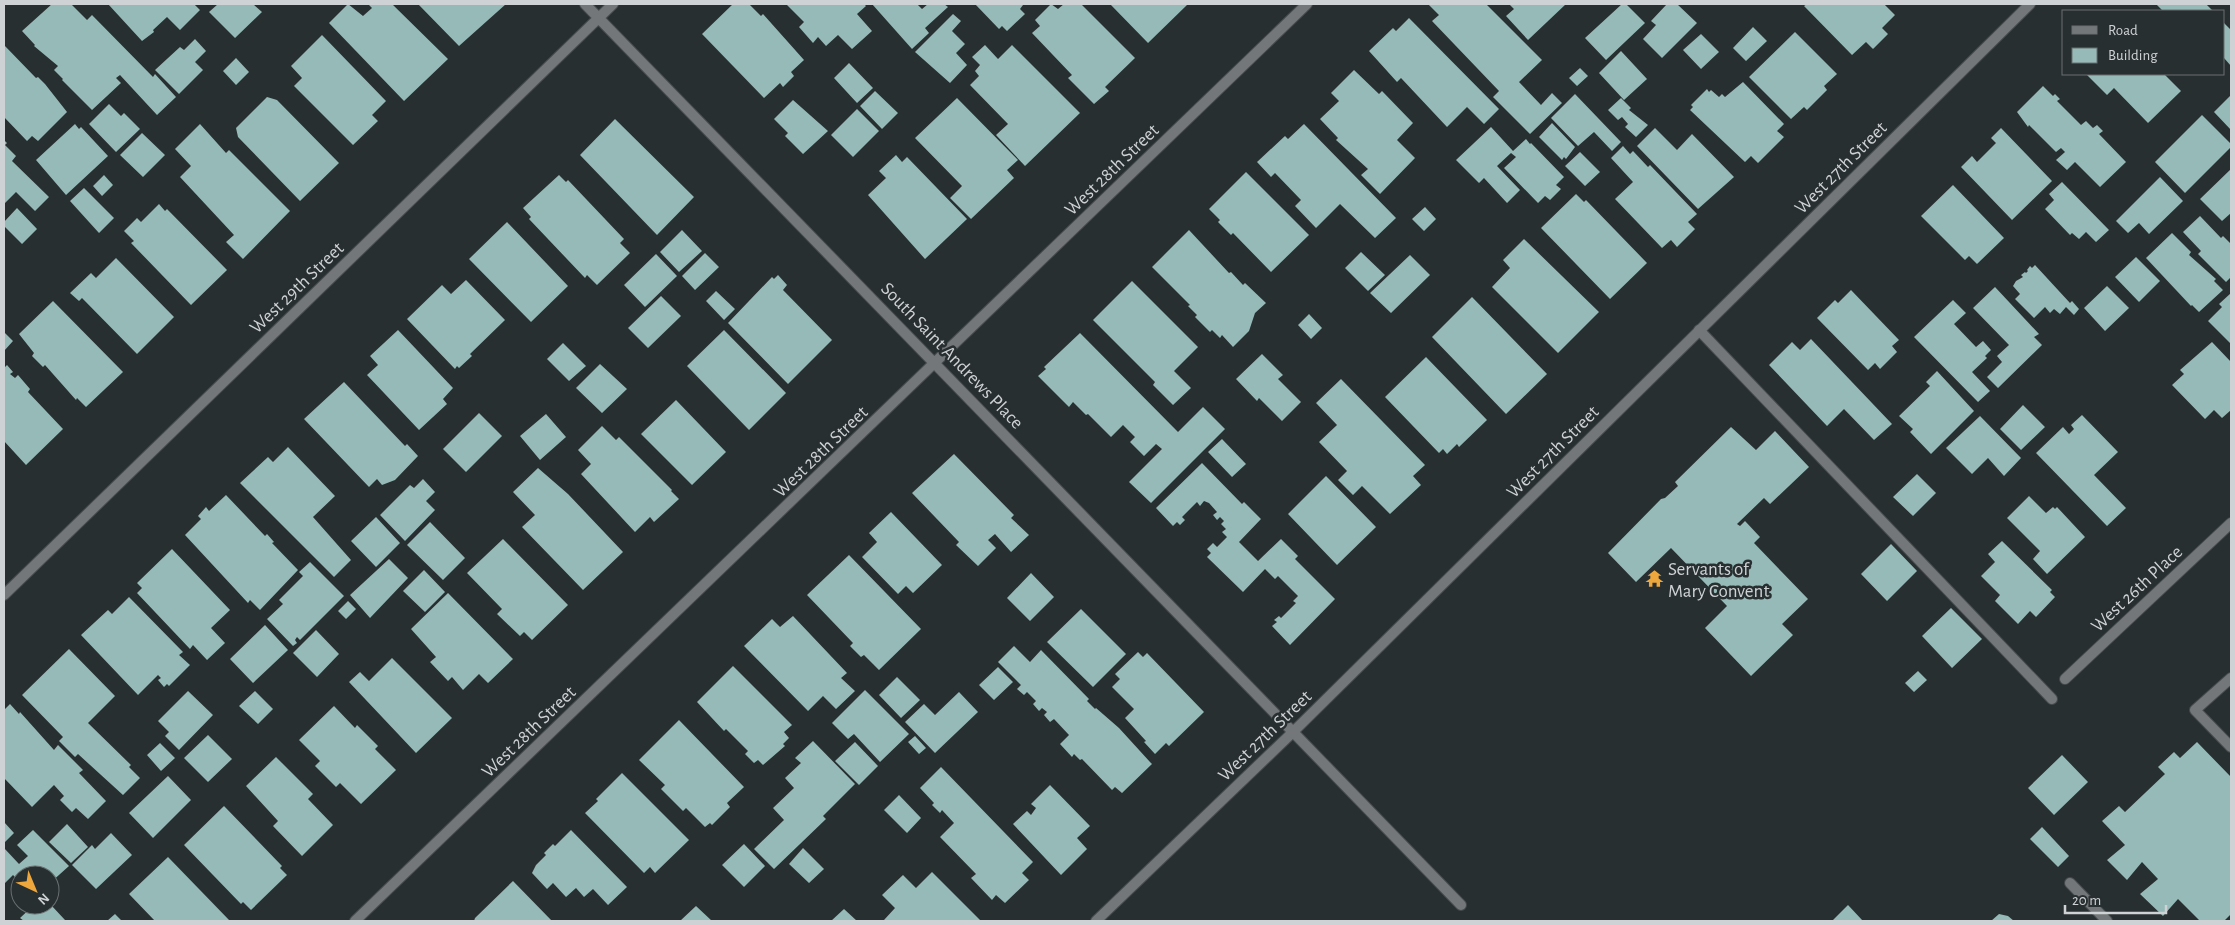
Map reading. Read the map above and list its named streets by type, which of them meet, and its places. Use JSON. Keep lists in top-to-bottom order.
{
  "streets": {
    "street": [
      "West 27th Street",
      "West 28th Street",
      "West 29th Street",
      "South Saint Andrews Place",
      "West 26th Place"
    ]
  },
  "crossings": [
    ["West 27th Street", "South Saint Andrews Place"],
    ["West 28th Street", "South Saint Andrews Place"],
    ["West 29th Street", "South Saint Andrews Place"]
  ],
  "places": {
    "temple": ["Servants of Mary Convent"]
  },
  "legend": ["Road", "Building"],
  "scale_bar": "20 m",
  "north": "bottom right"
}
